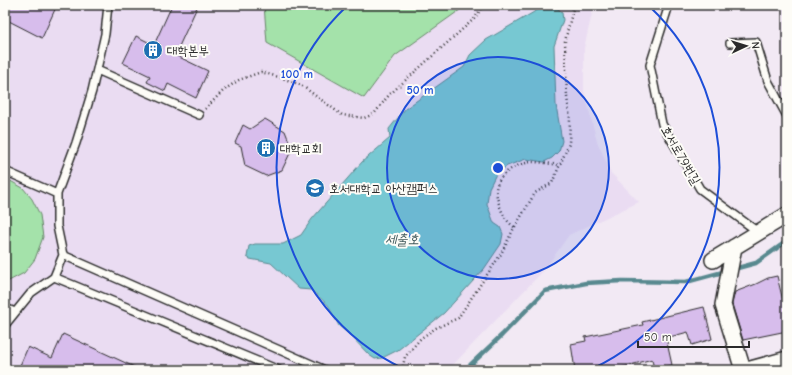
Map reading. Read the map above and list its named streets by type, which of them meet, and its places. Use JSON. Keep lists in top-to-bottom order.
{
  "streets": {
    "lane": ["호서로79번길"]
  },
  "water": ["세출호"],
  "places": {
    "building": ["대학본부", "대학교회"],
    "school or university": ["호서대학교 아산캠퍼스"]
  },
  "scale_bar": "50 m",
  "north": "right",
  "rings": ["100 m", "50 m"]
}
